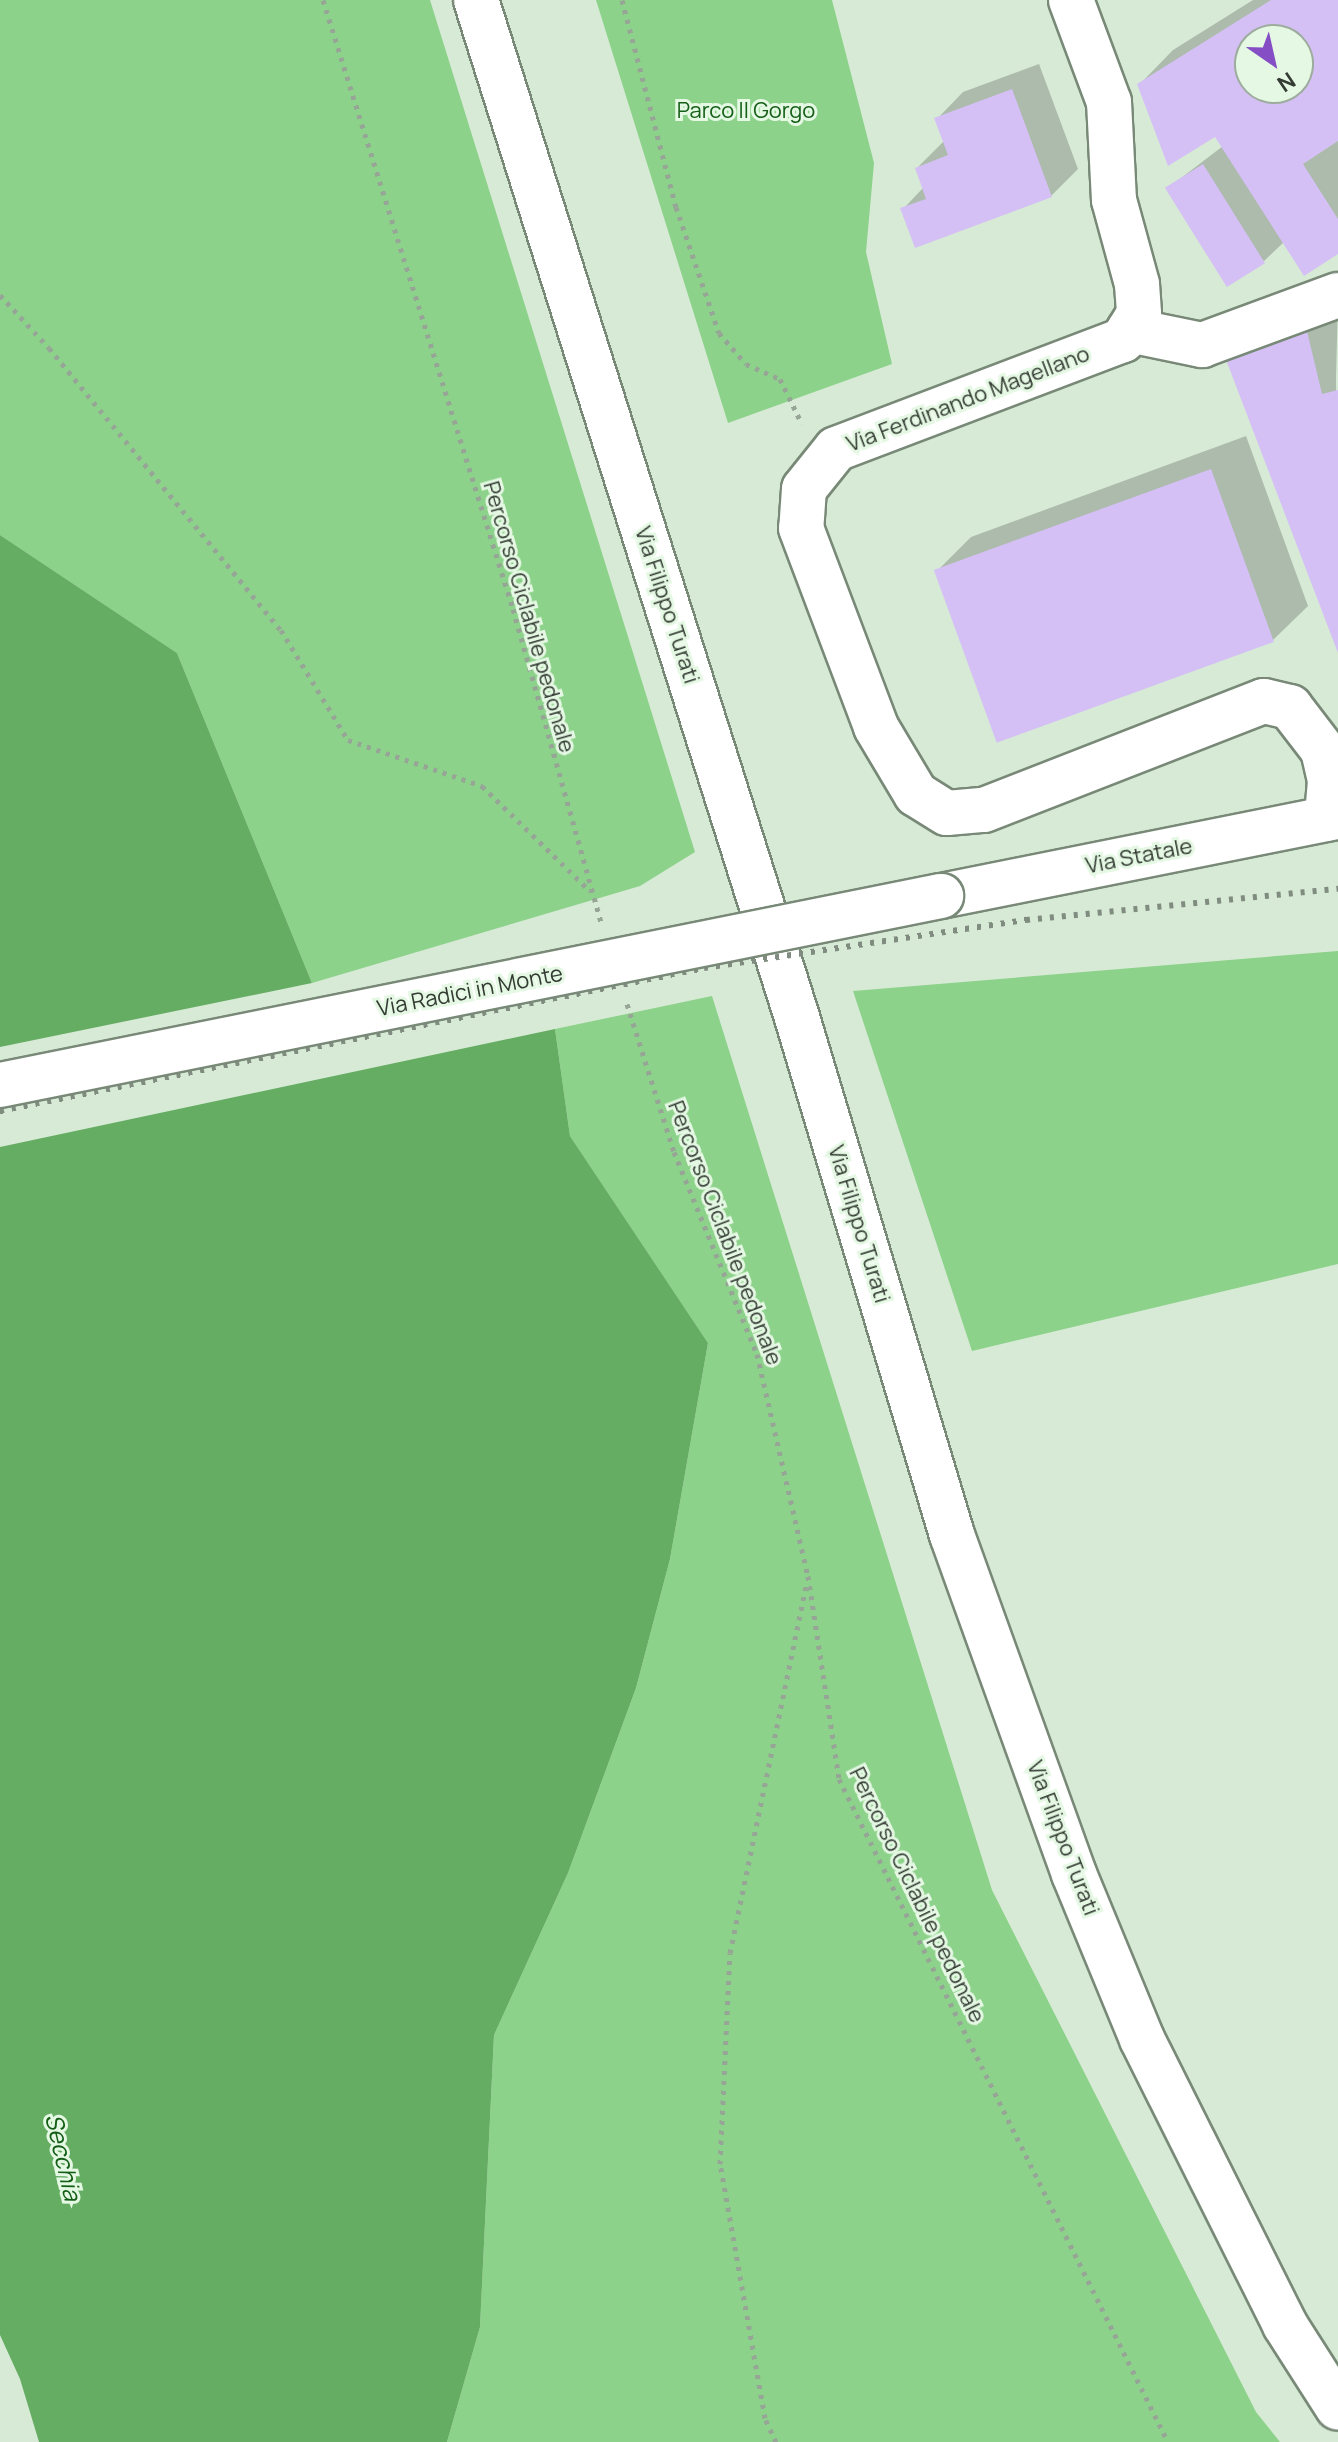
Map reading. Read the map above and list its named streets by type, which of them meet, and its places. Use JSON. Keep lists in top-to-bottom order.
{
  "streets": {
    "street": [
      "Via Ferdinando Magellano",
      "Via Filippo Turati",
      "Via Statale",
      "Via Radici in Monte"
    ],
    "path": ["Percorso Ciclabile pedonale"]
  },
  "crossings": [
    ["Via Ferdinando Magellano", "Via Statale"],
    ["Via Statale", "Via Radici in Monte"]
  ],
  "water": ["Secchia"],
  "parks": ["Parco Il Gorgo"],
  "north": "bottom right"
}
